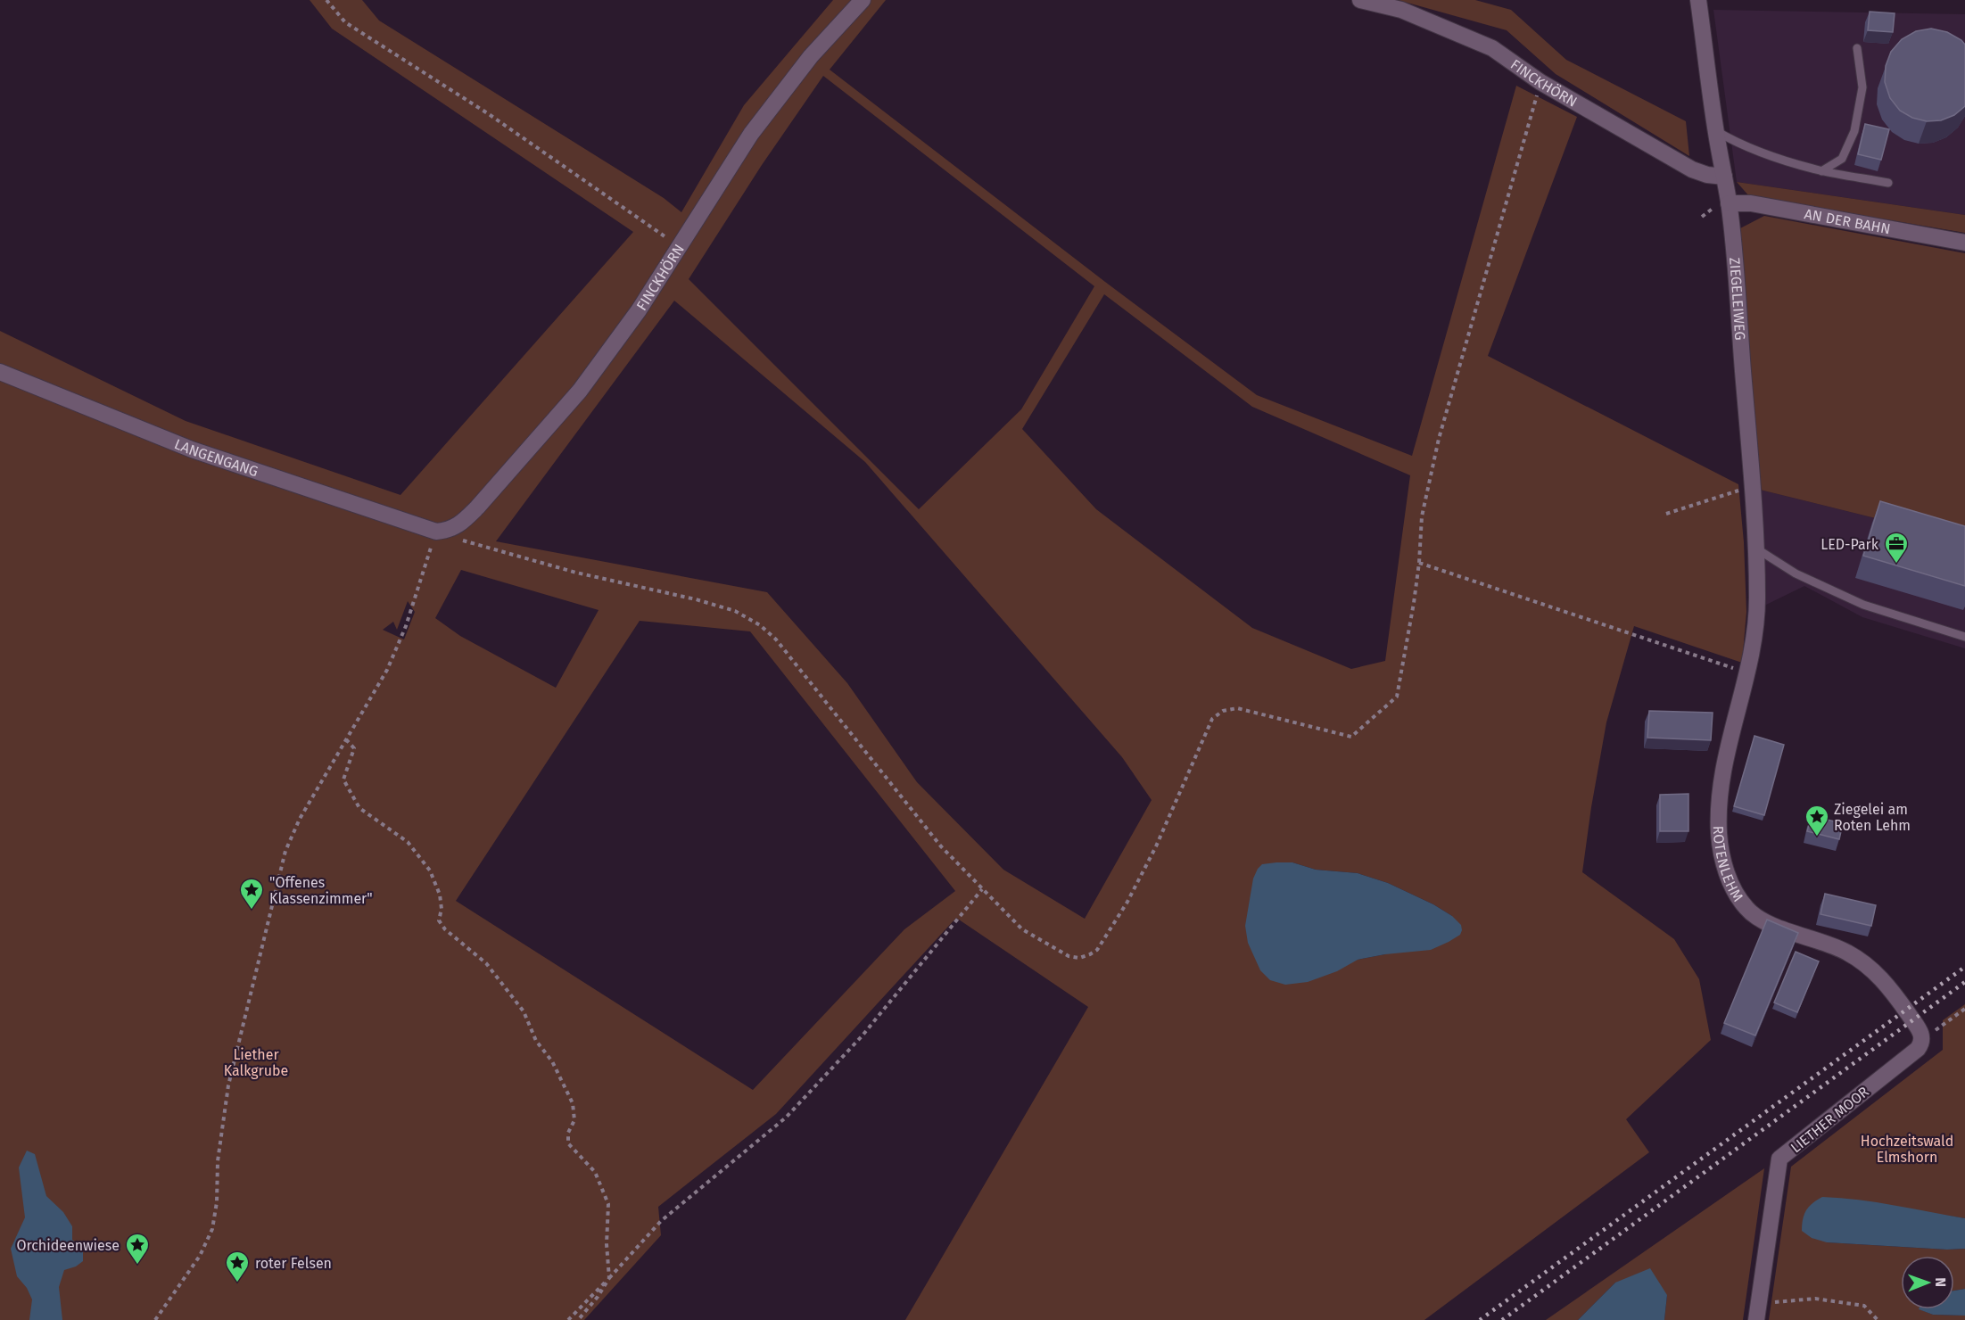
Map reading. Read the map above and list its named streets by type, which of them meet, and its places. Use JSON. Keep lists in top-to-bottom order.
{
  "streets": {
    "street": [
      "FINCKHÖRN",
      "AN DER BAHN",
      "ZIEGELEIWEG",
      "LANGENGANG",
      "ROTENLEHM",
      "LIETHER MOOR"
    ]
  },
  "crossings": [
    ["FINCKHÖRN", "ZIEGELEIWEG"],
    ["FINCKHÖRN", "LANGENGANG"],
    ["AN DER BAHN", "ZIEGELEIWEG"],
    ["ZIEGELEIWEG", "ROTENLEHM"],
    ["ROTENLEHM", "LIETHER MOOR"]
  ],
  "parks": ["Liether Kalkgrube", "Hochzeitswald Elmshorn"],
  "places": {
    "office": ["LED-Park"],
    "place": [
      "Ziegelei am Roten Lehm",
      "\"Offenes Klassenzimmer\"",
      "Orchideenwiese",
      "roter Felsen"
    ]
  },
  "north": "right"
}
